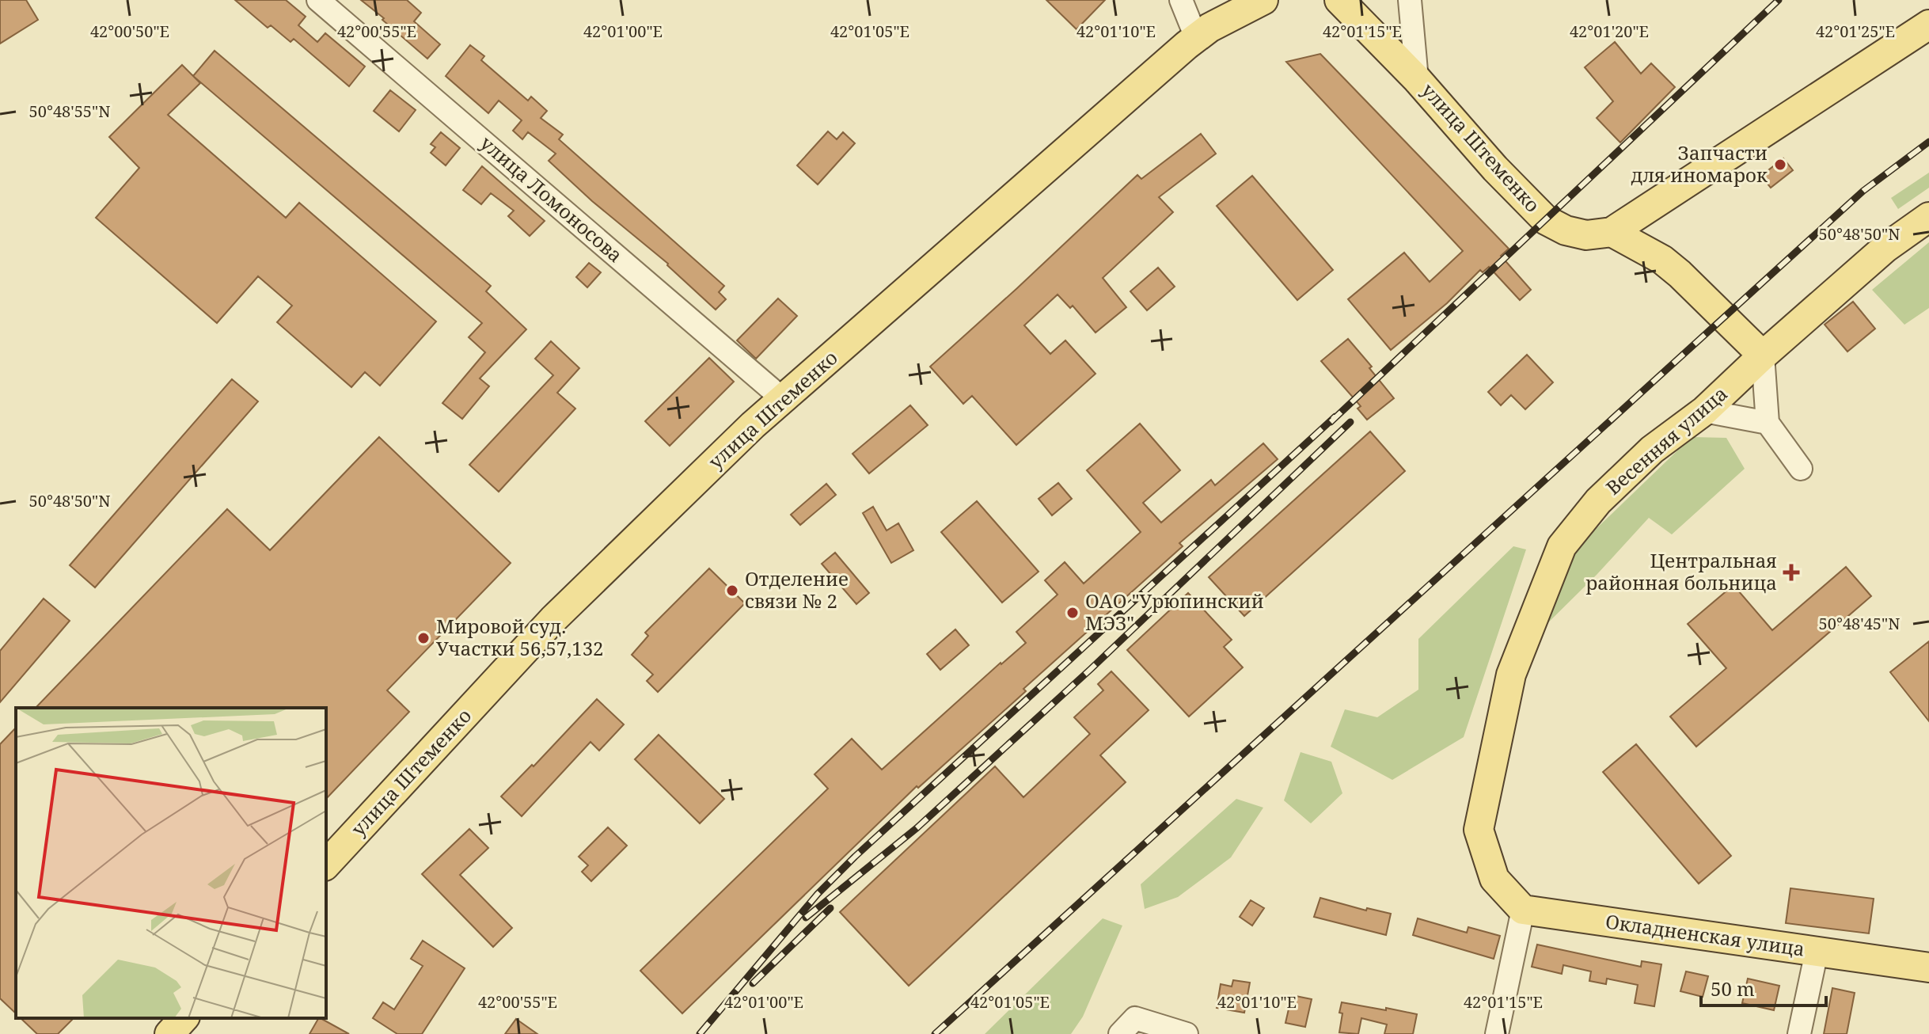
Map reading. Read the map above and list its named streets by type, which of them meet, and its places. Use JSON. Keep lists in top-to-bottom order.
{
  "streets": {
    "main road": ["улица Штеменко", "Весенняя улица", "Окладненская улица"],
    "street": ["улица Ломоносова"]
  },
  "crossings": [
    ["улица Штеменко", "улица Ломоносова"],
    ["Весенняя улица", "Окладненская улица"]
  ],
  "places": {
    "other": [
      "Запчасти для иномарок",
      "Отделение связи № 2",
      "ОАО \"Урюпинский МЭЗ\"",
      "Мировой суд. Участки 56,57,132"
    ],
    "health": ["Центральная районная больница"]
  },
  "scale_bar": "50 m",
  "coordinates": [
    "42°00'50\"E",
    "42°00'55\"E",
    "42°01'00\"E",
    "42°01'05\"E",
    "42°01'10\"E",
    "42°01'15\"E",
    "42°01'20\"E",
    "42°01'25\"E",
    "50°48'55\"N",
    "50°48'50\"N",
    "50°48'45\"N"
  ]
}
